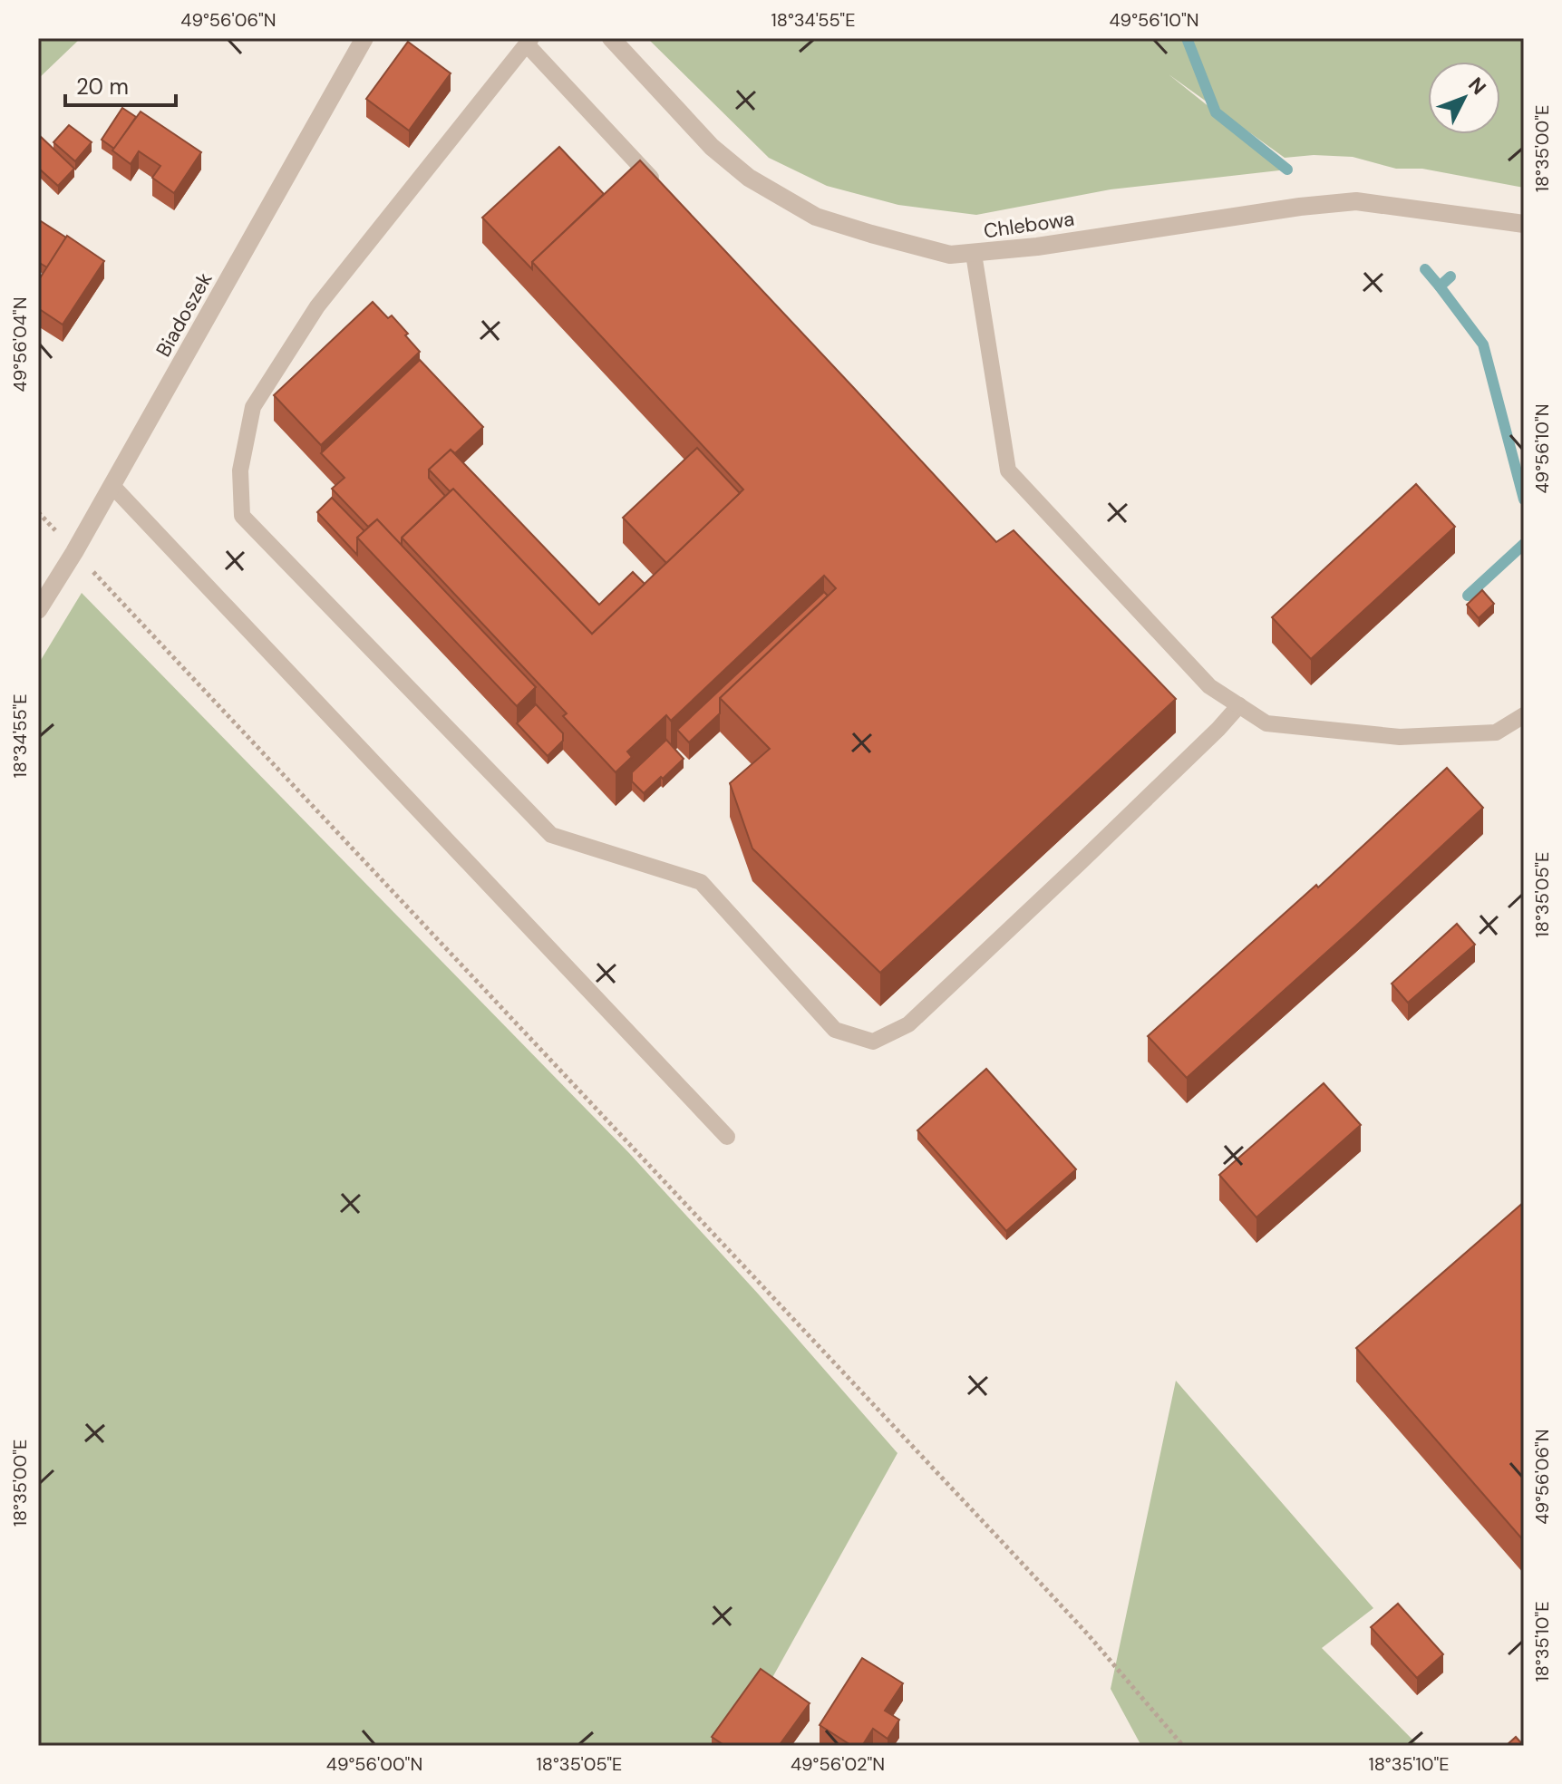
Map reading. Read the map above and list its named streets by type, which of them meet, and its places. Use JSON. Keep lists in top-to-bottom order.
{
  "streets": {
    "street": ["Chlebowa", "Biadoszek"]
  },
  "scale_bar": "20 m",
  "north": "top right",
  "coordinates": [
    "49°56'06\"N",
    "18°34'55\"E",
    "49°56'10\"N",
    "18°35'00\"E",
    "49°56'04\"N",
    "18°35'05\"E",
    "18°35'10\"E",
    "49°56'00\"N",
    "49°56'02\"N"
  ]
}
